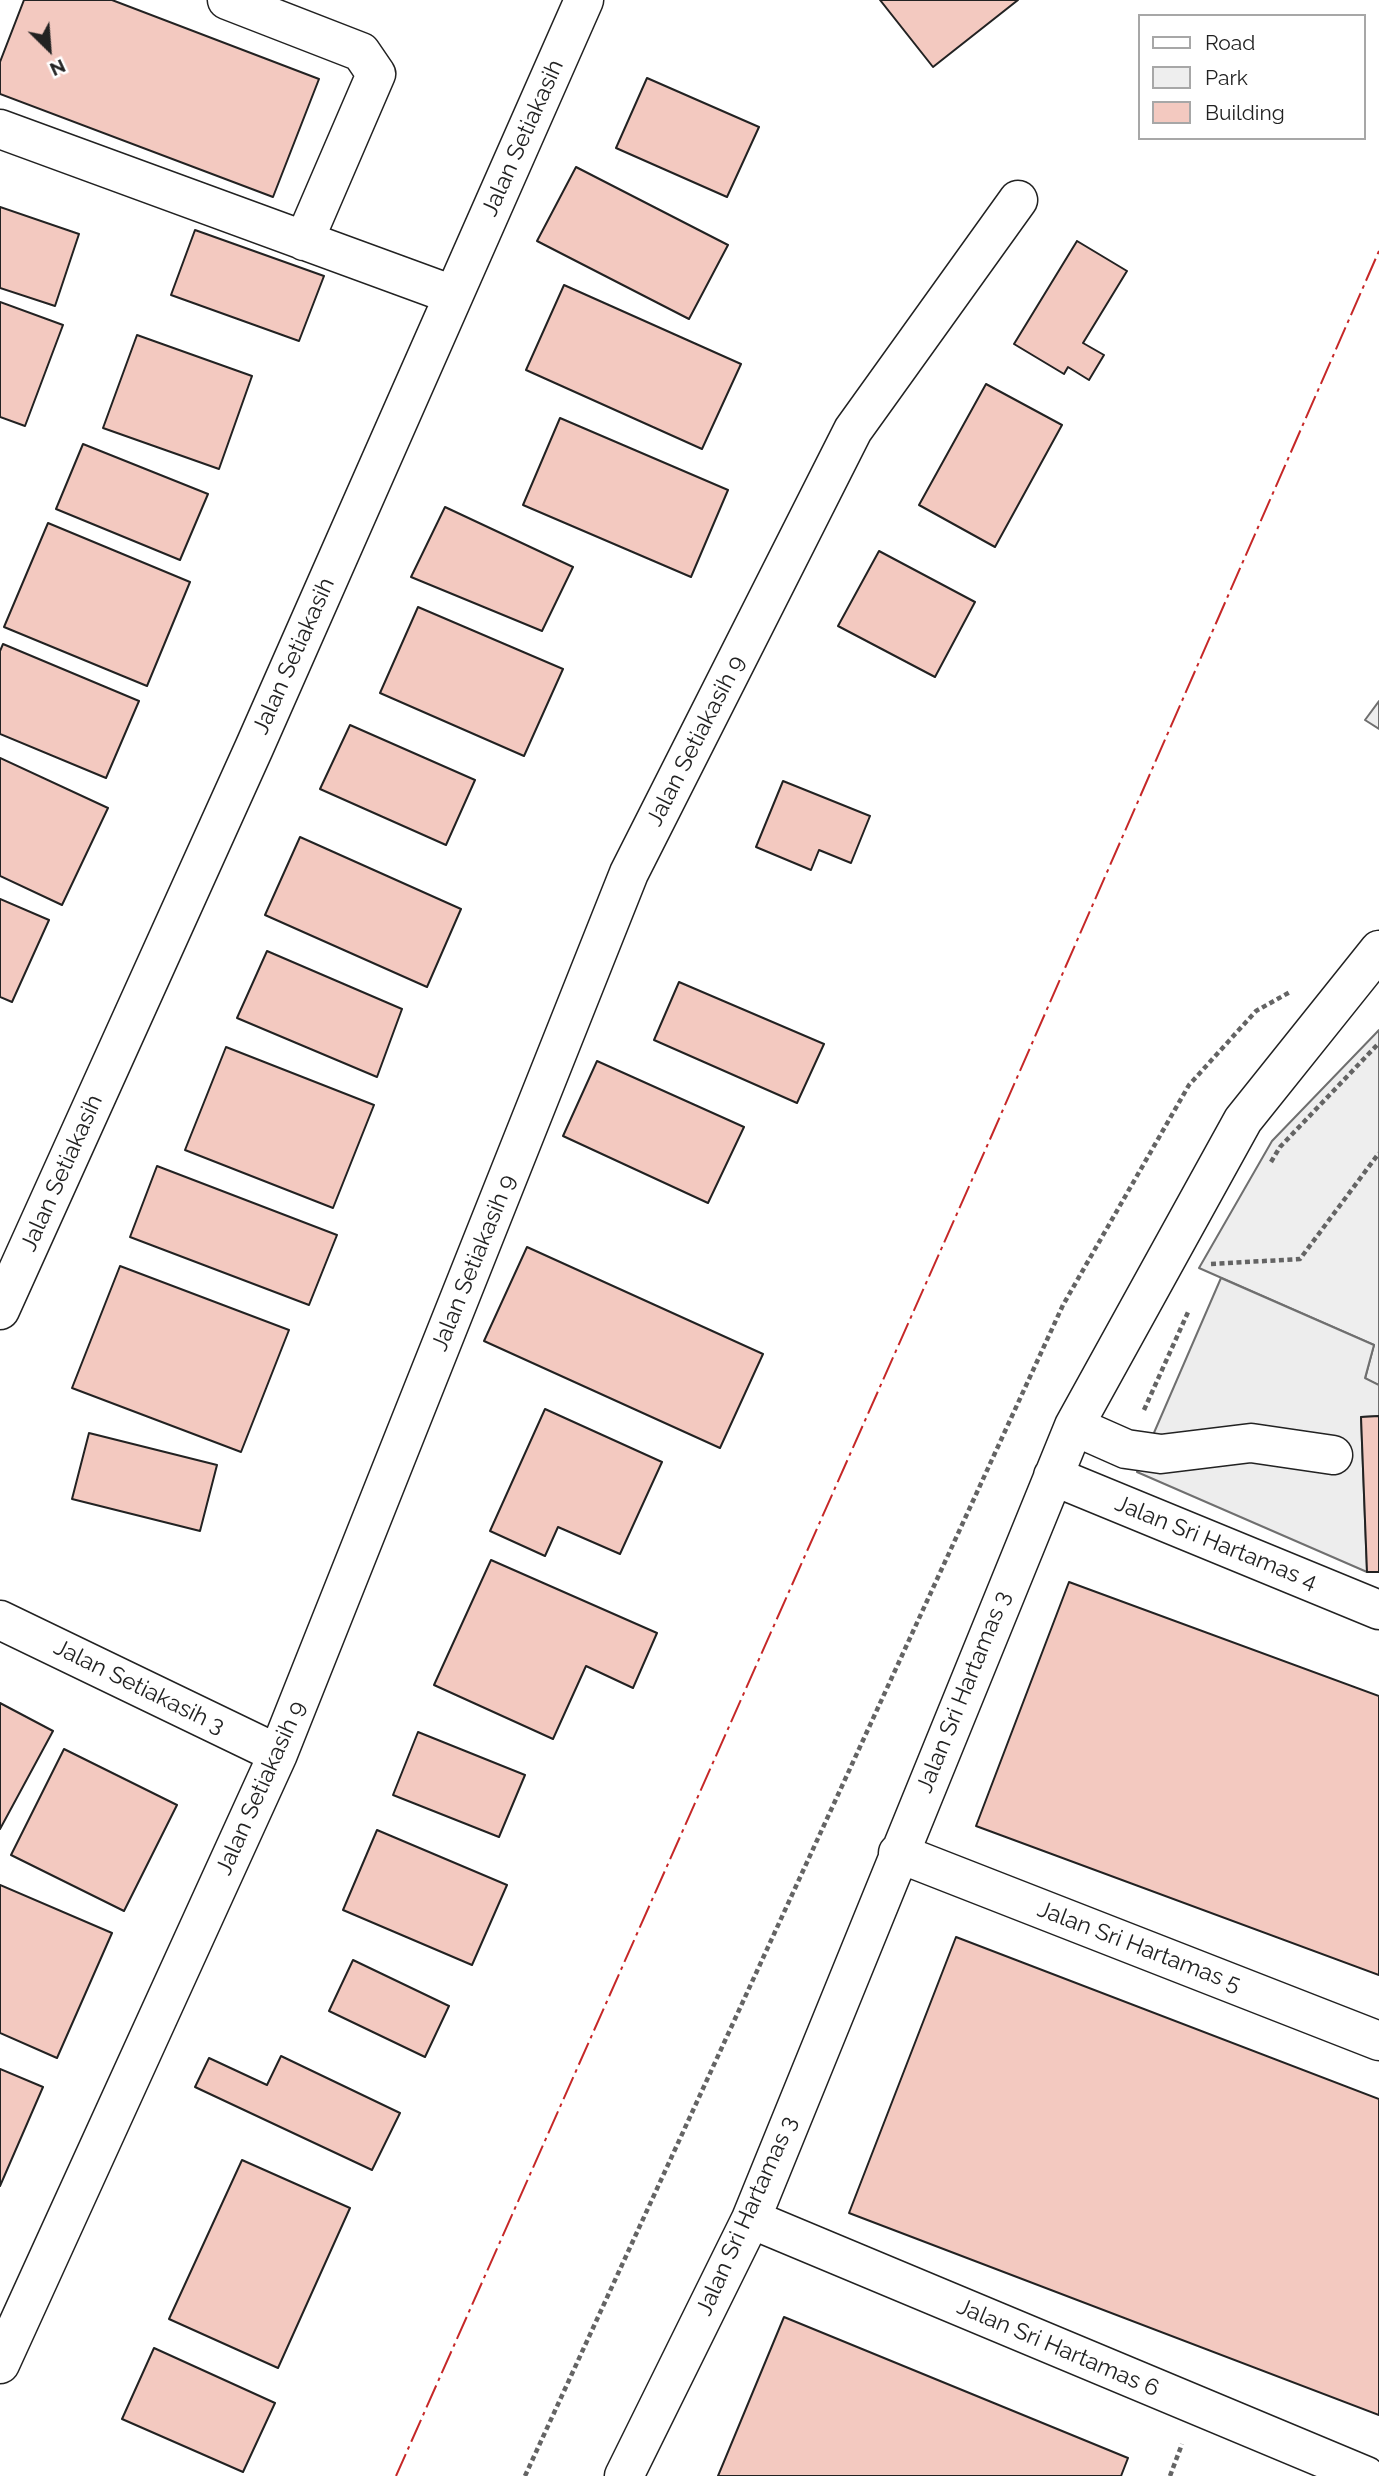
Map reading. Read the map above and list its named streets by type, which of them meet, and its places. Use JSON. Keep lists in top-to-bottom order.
{
  "streets": {
    "street": [
      "Jalan Setiakasih",
      "Jalan Setiakasih 9",
      "Jalan Sri Hartamas 4",
      "Jalan Setiakasih 3",
      "Jalan Sri Hartamas 3",
      "Jalan Sri Hartamas 5",
      "Jalan Sri Hartamas 6"
    ]
  },
  "crossings": [
    ["Jalan Setiakasih 9", "Jalan Setiakasih 3"],
    ["Jalan Sri Hartamas 4", "Jalan Sri Hartamas 3"],
    ["Jalan Sri Hartamas 3", "Jalan Sri Hartamas 5"],
    ["Jalan Sri Hartamas 3", "Jalan Sri Hartamas 6"]
  ],
  "legend": ["Road", "Park", "Building"],
  "north": "bottom right"
}
